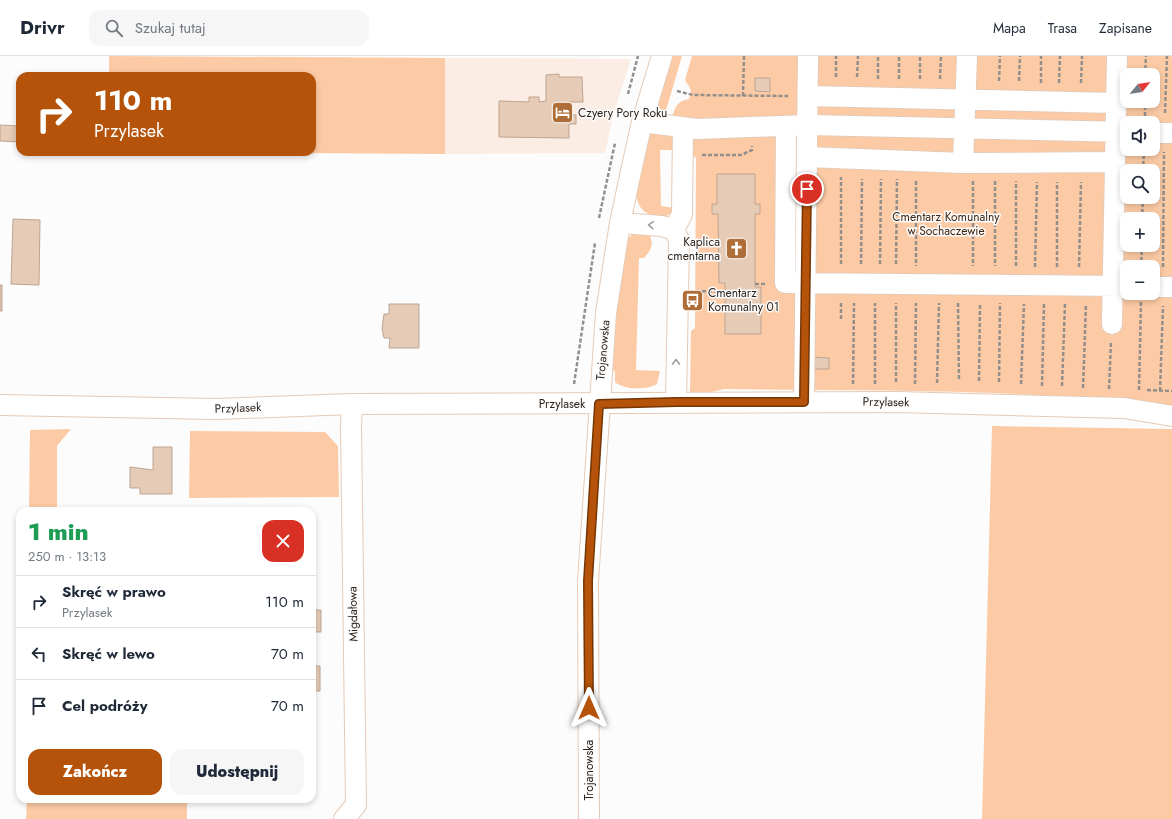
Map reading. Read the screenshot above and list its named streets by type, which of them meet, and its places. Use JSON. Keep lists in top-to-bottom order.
{
  "streets": {
    "street": ["Trojanowska", "Przylasek", "Migdałowa"]
  },
  "crossings": [
    ["Trojanowska", "Przylasek"],
    ["Przylasek", "Migdałowa"]
  ],
  "parks": ["Cmentarz Komunalny w Sochaczewie"],
  "places": {
    "hotel": ["Czyery Pory Roku"],
    "church": ["Kaplica cmentarna"],
    "bus stop": ["Cmentarz Komunalny 01"]
  },
  "north": "top right",
  "page": {
    "header": "Drivr",
    "search": "Szukaj tutaj",
    "nav": ["Mapa", "Trasa", "Zapisane"],
    "map_buttons": ["+", "−"],
    "turn": ["110 m", "Przylasek"],
    "heading": ["1 min", "250 m · 13:13"],
    "list": [
      {
        "name": "Skręć w prawo",
        "note": "Przylasek",
        "value": "110 m"
      },
      {
        "name": "Skręć w lewo",
        "value": "70 m"
      },
      {
        "name": "Cel podróży",
        "value": "70 m"
      }
    ],
    "buttons": ["Zakończ", "Udostępnij"]
  }
}
